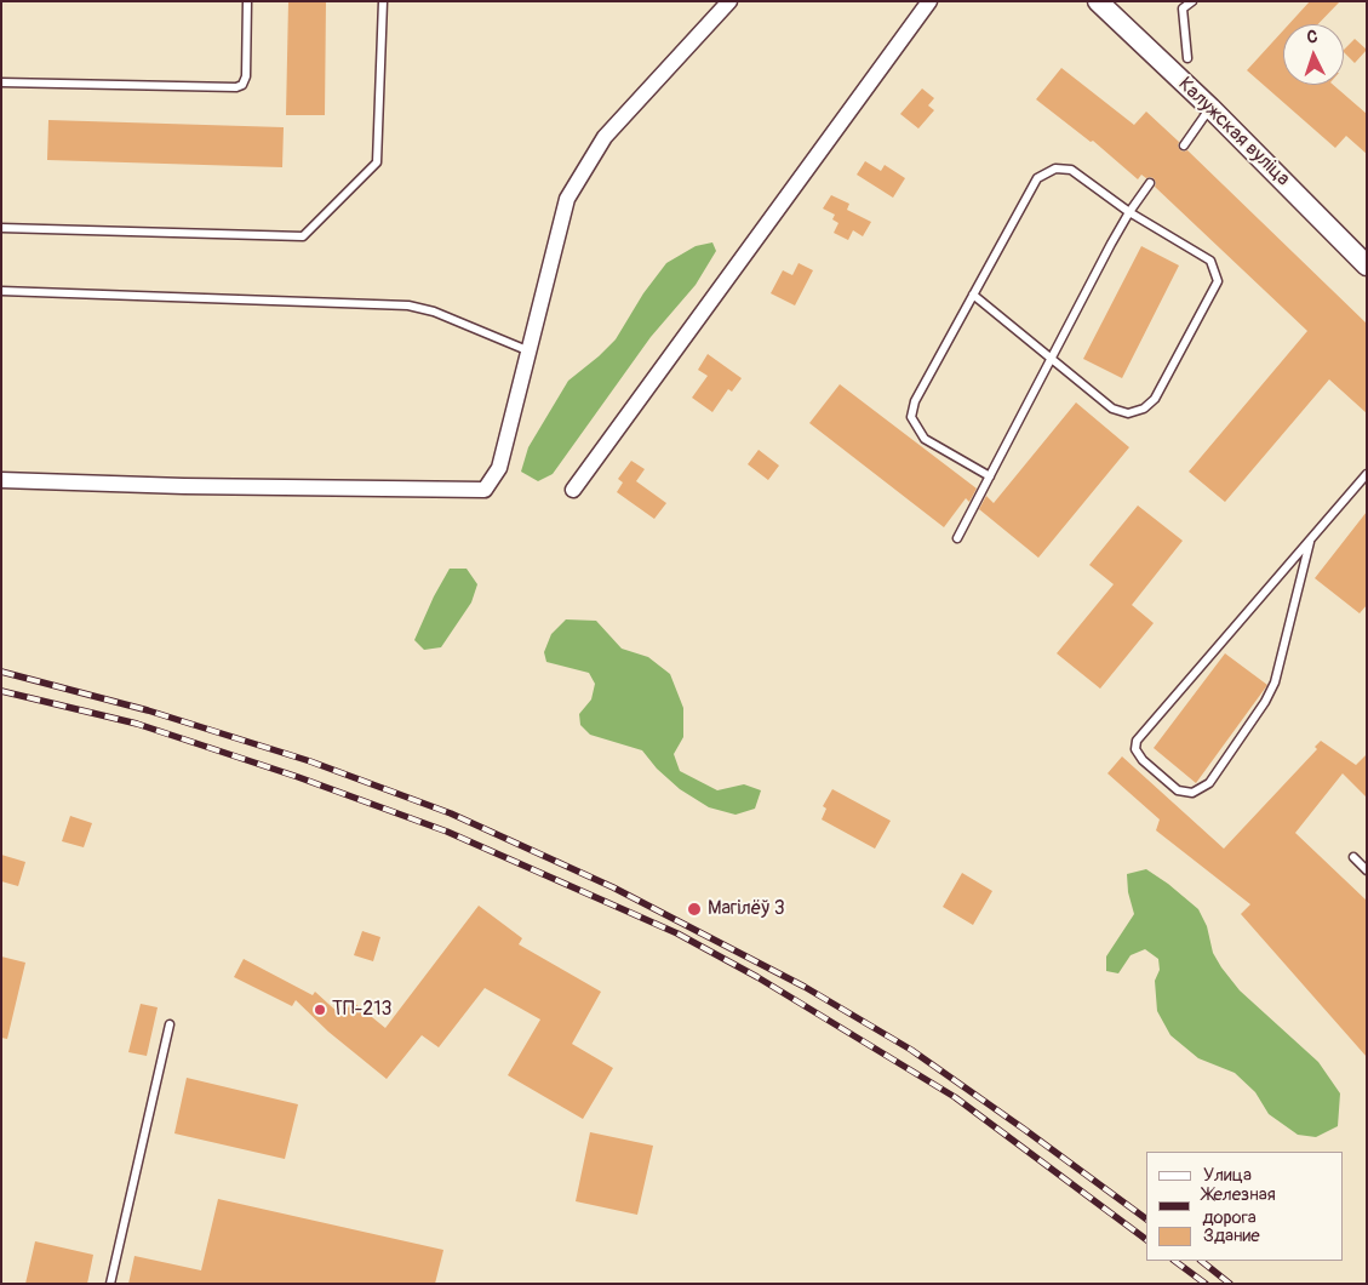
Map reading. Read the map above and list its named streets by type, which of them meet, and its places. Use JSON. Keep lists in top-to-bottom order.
{
  "streets": {
    "street": ["Калужская вуліца"]
  },
  "places": ["Магілёў 3", "ТП-213"],
  "legend": ["Улица", "Железная дорога", "Здание"],
  "north": "top"
}
